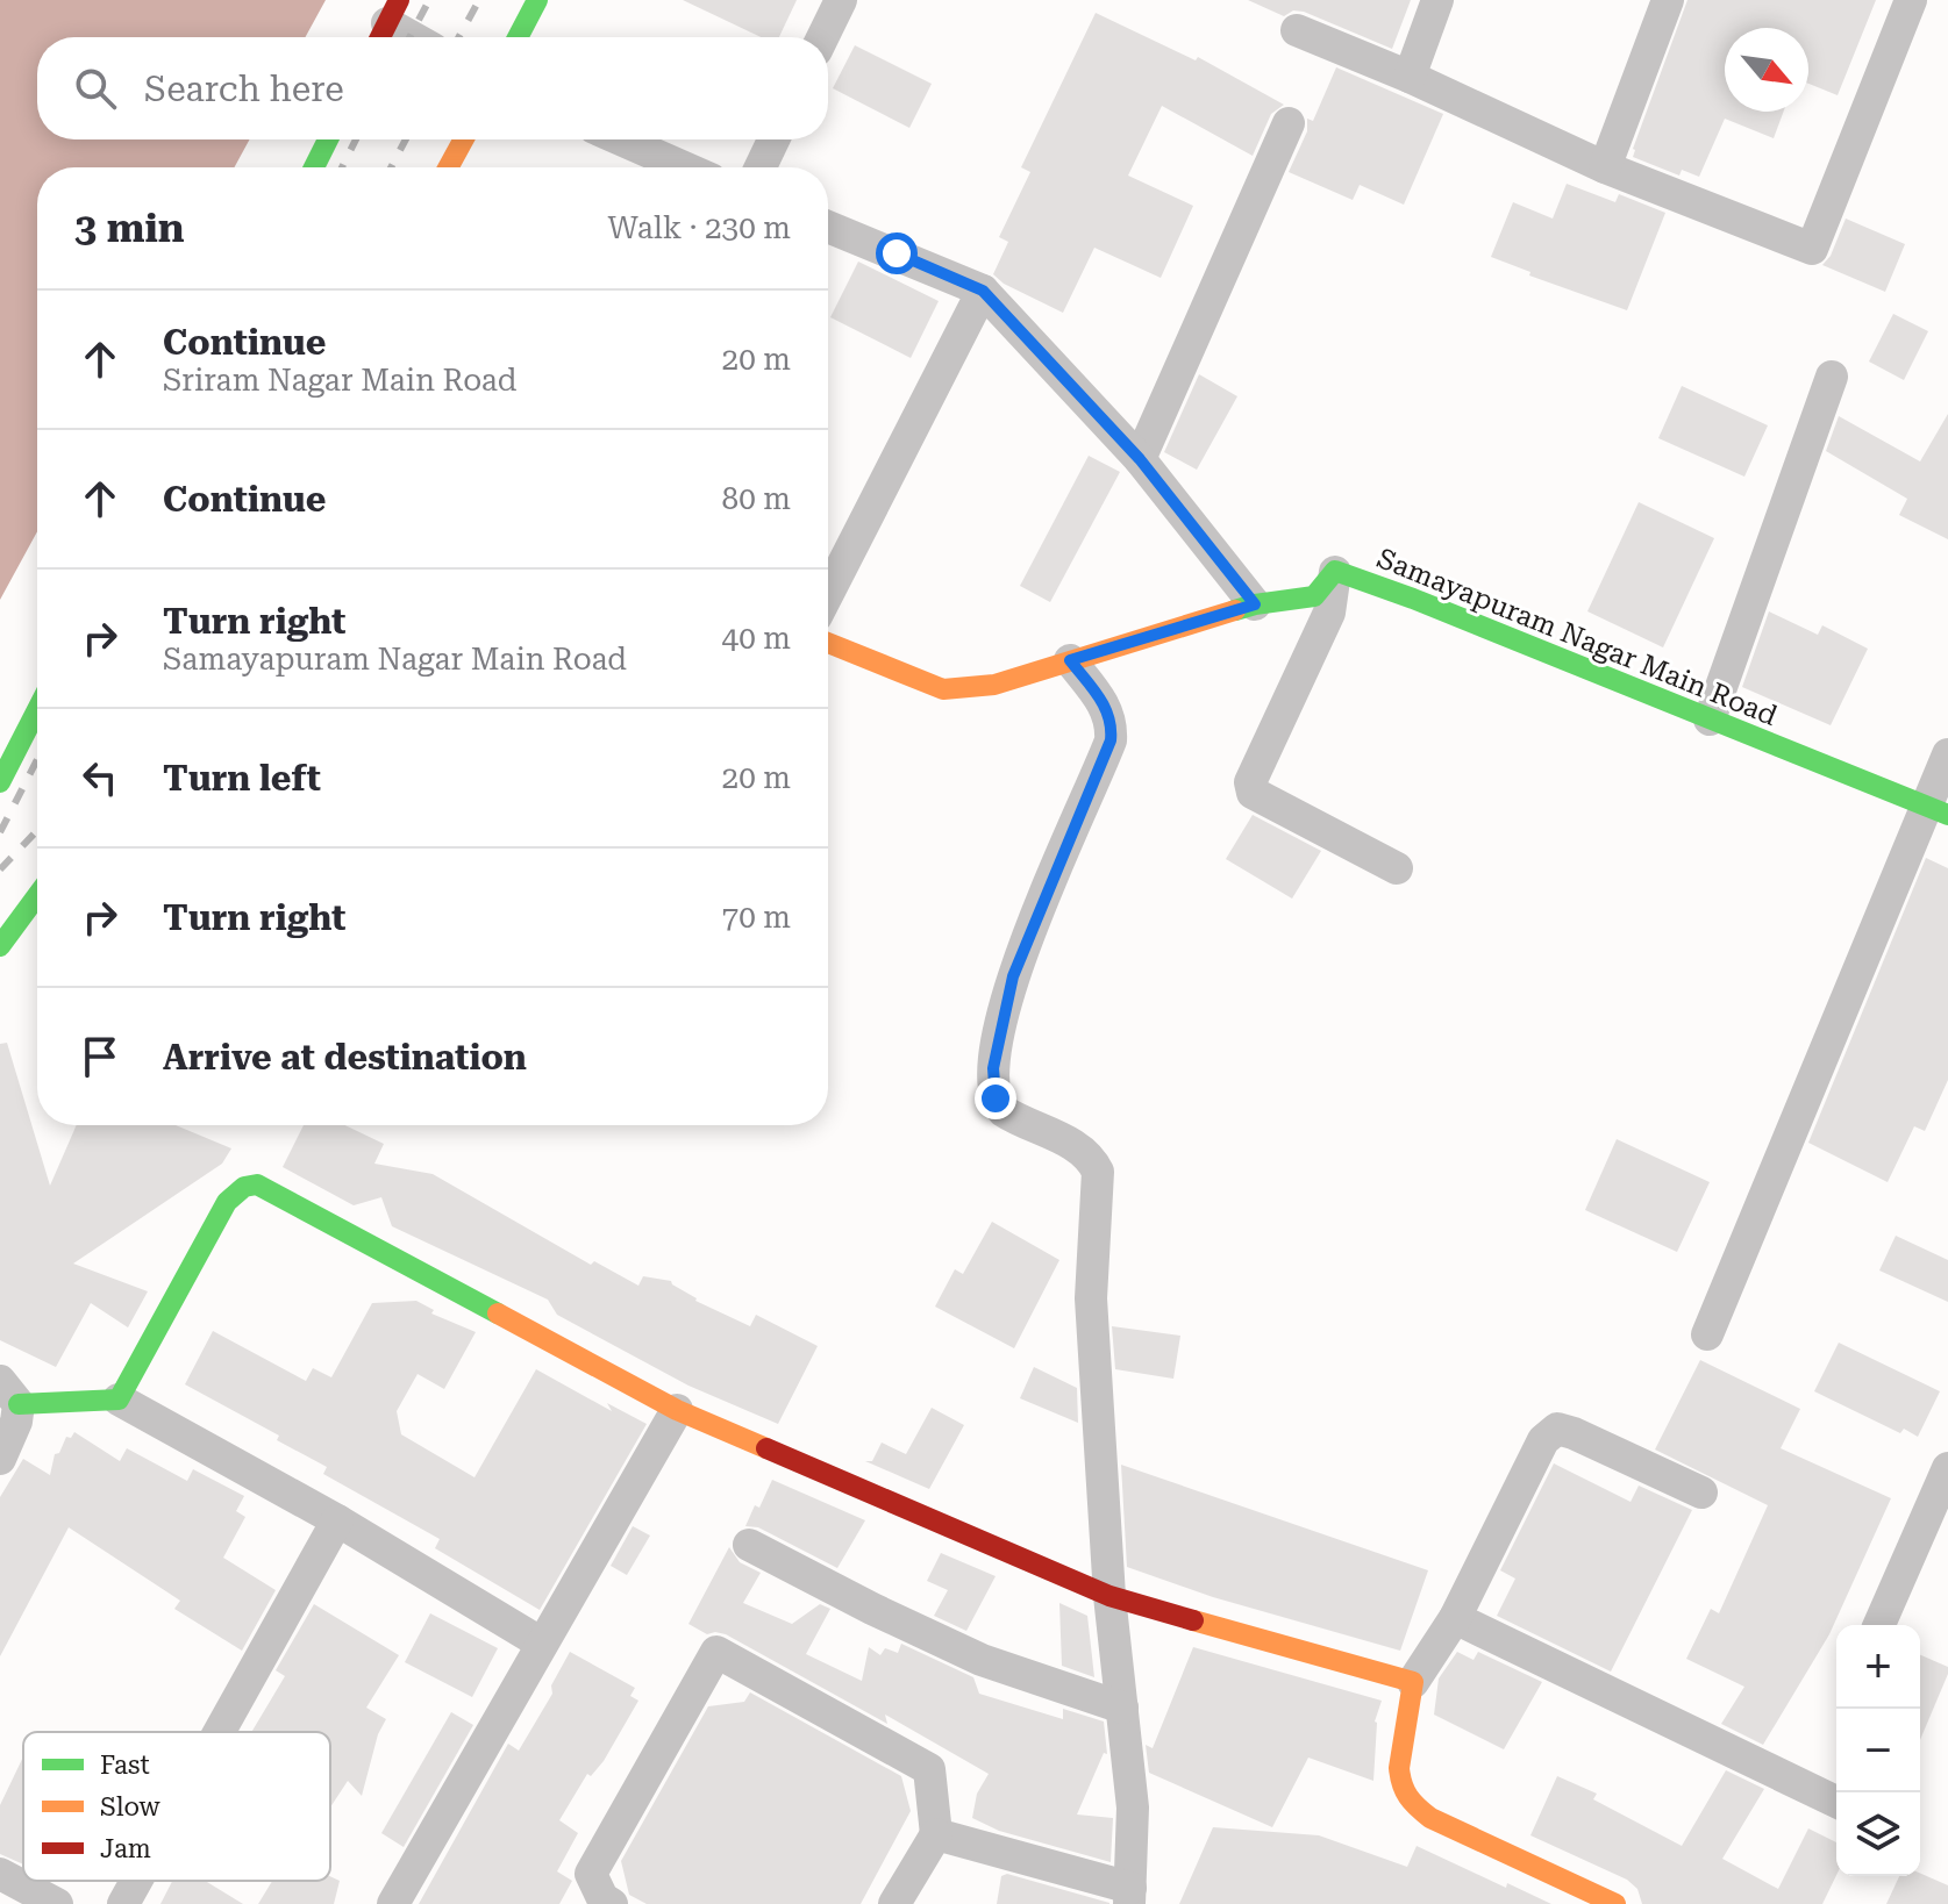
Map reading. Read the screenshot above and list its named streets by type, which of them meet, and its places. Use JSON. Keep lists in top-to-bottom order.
{
  "streets": {
    "street": ["Samayapuram Nagar Main Road"]
  },
  "legend": ["Fast", "Slow", "Jam"],
  "north": "bottom right",
  "page": {
    "search": "Search here",
    "heading": ["3 min", "Walk · 230 m"],
    "list": [
      ["Continue", "Sriram Nagar Main Road", "20 m"],
      ["Continue", "80 m"],
      ["Turn right", "Samayapuram Nagar Main Road", "40 m"],
      ["Turn left", "20 m"],
      ["Turn right", "70 m"],
      "Arrive at destination"
    ],
    "map_buttons": ["+", "−"]
  }
}
